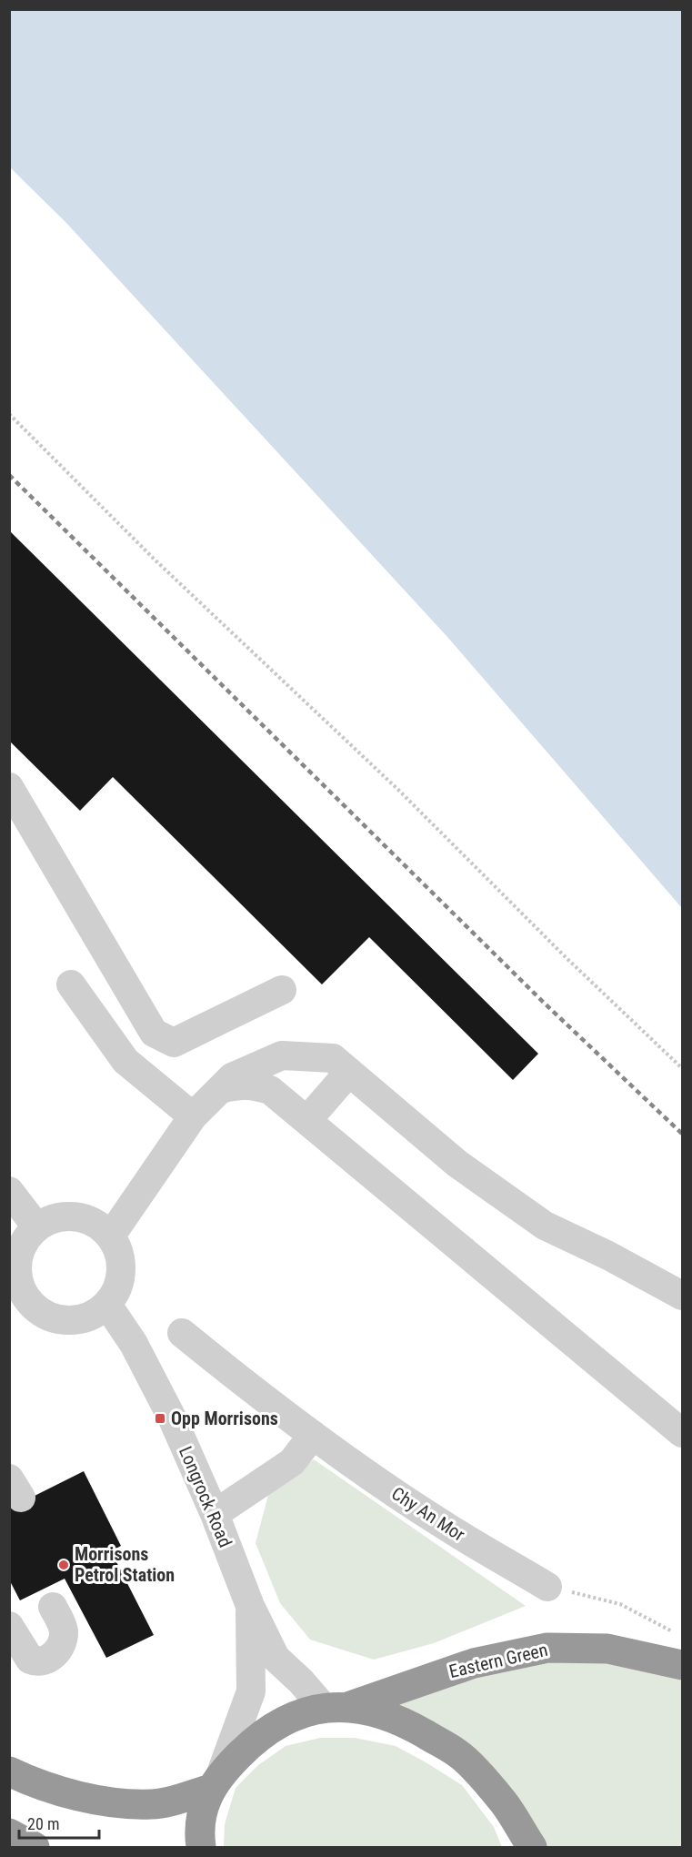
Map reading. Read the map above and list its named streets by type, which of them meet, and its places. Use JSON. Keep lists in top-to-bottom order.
{
  "streets": {
    "highway": ["Eastern Green"],
    "street": ["Longrock Road", "Chy An Mor"]
  },
  "crossings": [
    ["Longrock Road", "Eastern Green"]
  ],
  "places": {
    "transit": ["Opp Morrisons"],
    "other": ["Morrisons Petrol Station"]
  },
  "scale_bar": "20 m"
}
